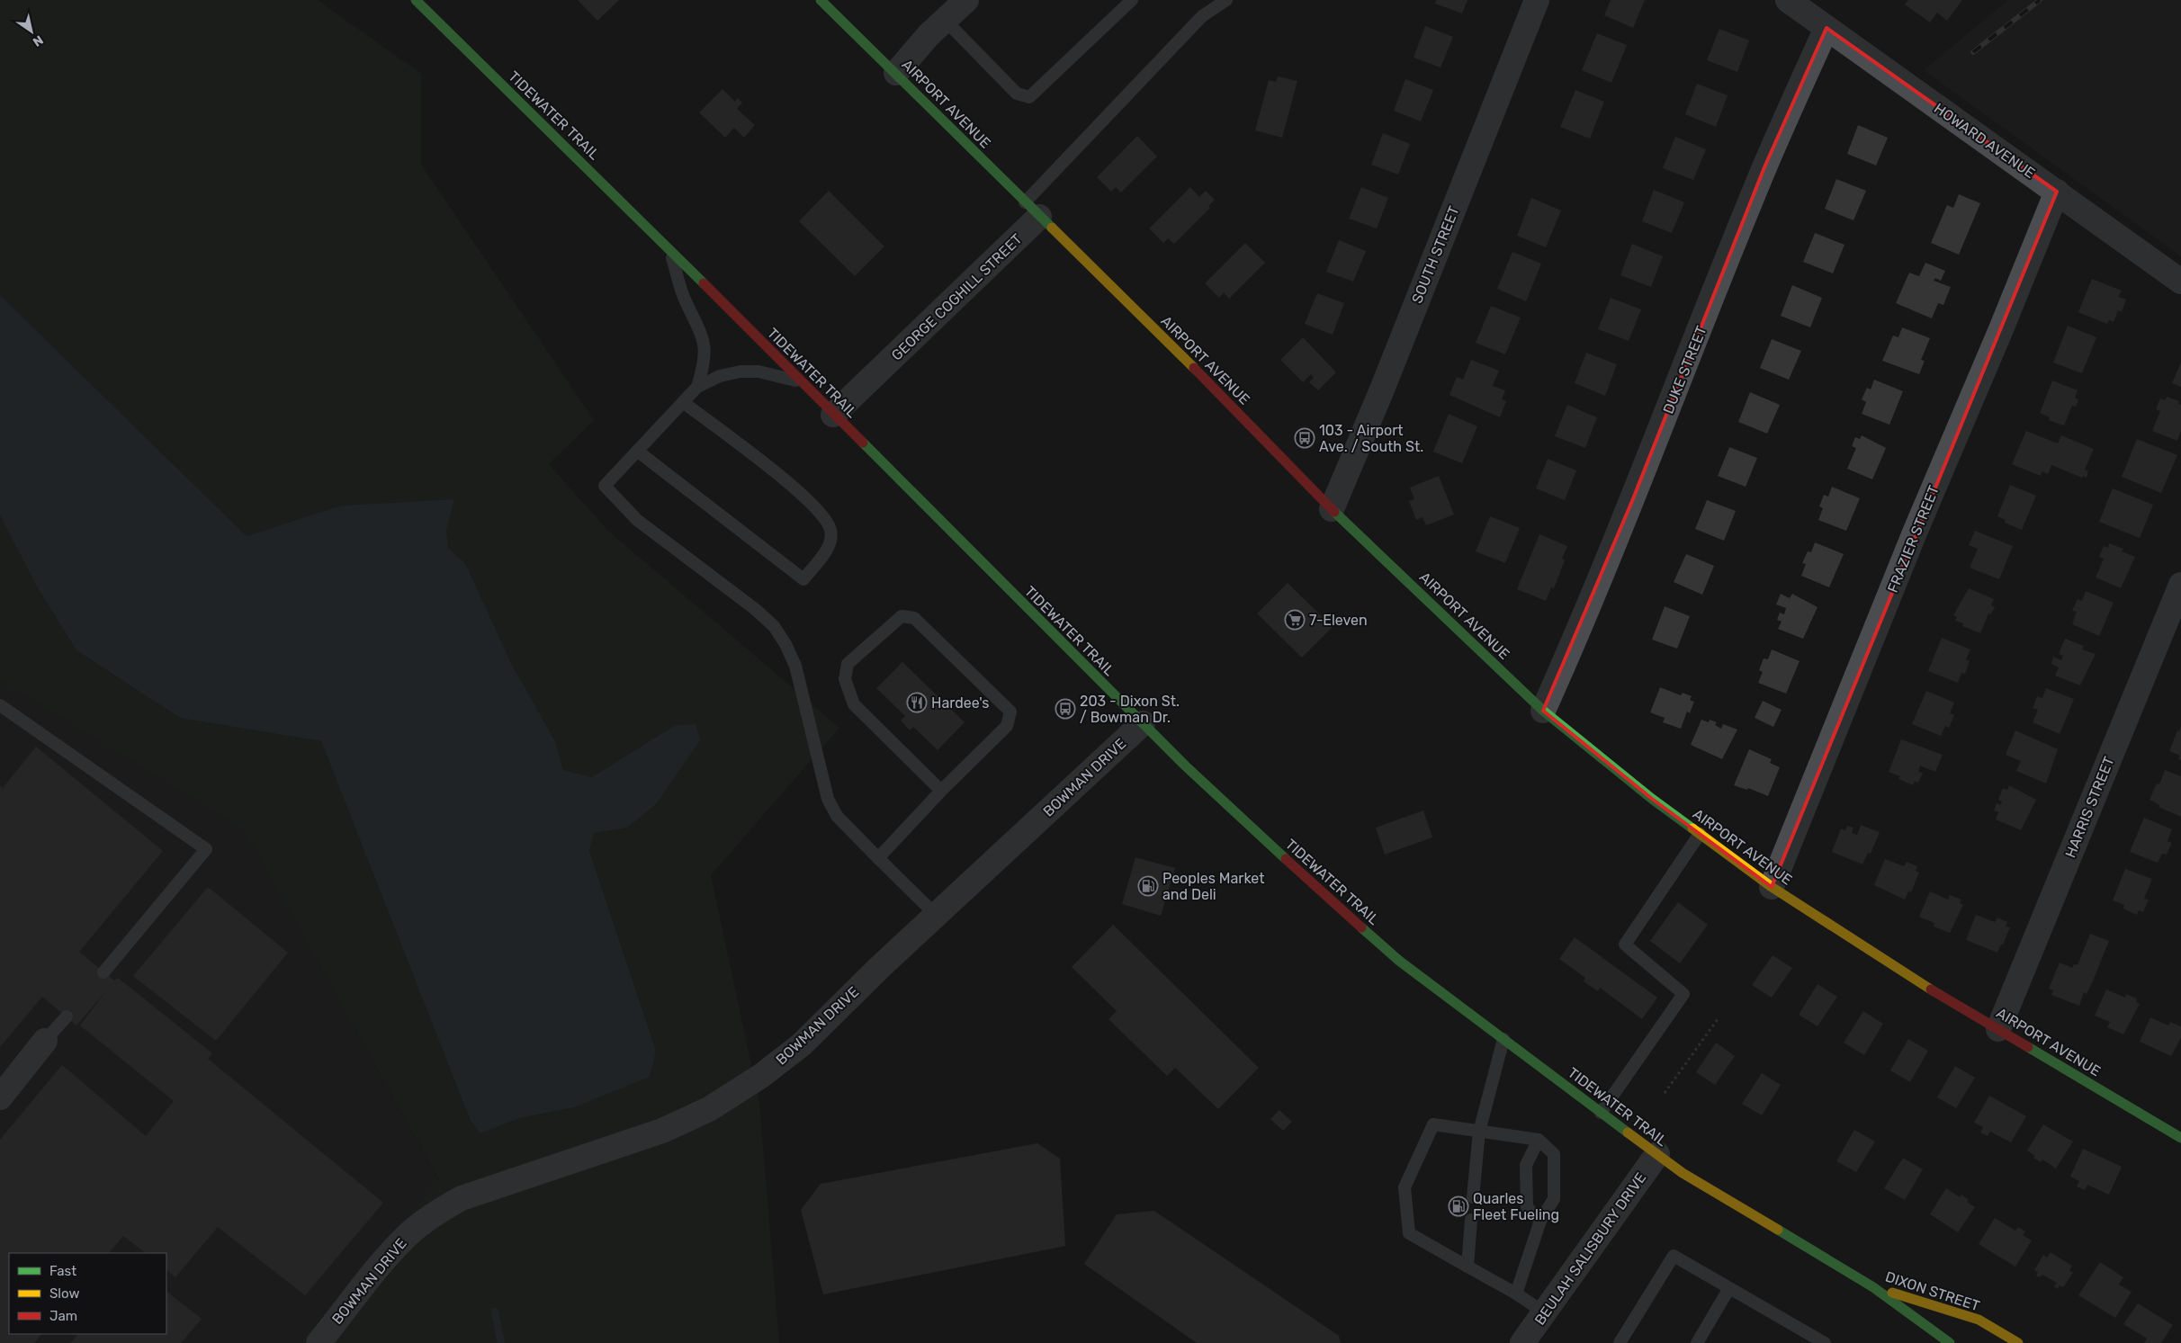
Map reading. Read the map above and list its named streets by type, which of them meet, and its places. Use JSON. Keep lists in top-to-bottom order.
{
  "streets": {
    "main road": ["AIRPORT AVENUE", "TIDEWATER TRAIL", "DIXON STREET"],
    "street": [
      "HOWARD AVENUE",
      "SOUTH STREET",
      "GEORGE COGHILL STREET",
      "DUKE STREET",
      "FRAZIER STREET",
      "BOWMAN DRIVE",
      "HARRIS STREET",
      "BEULAH SALISBURY DRIVE"
    ]
  },
  "crossings": [
    ["AIRPORT AVENUE", "SOUTH STREET"],
    ["AIRPORT AVENUE", "GEORGE COGHILL STREET"],
    ["AIRPORT AVENUE", "DUKE STREET"],
    ["AIRPORT AVENUE", "FRAZIER STREET"],
    ["AIRPORT AVENUE", "HARRIS STREET"],
    ["TIDEWATER TRAIL", "GEORGE COGHILL STREET"],
    ["TIDEWATER TRAIL", "BOWMAN DRIVE"],
    ["TIDEWATER TRAIL", "BEULAH SALISBURY DRIVE"],
    ["TIDEWATER TRAIL", "DIXON STREET"],
    ["HOWARD AVENUE", "DUKE STREET"],
    ["HOWARD AVENUE", "FRAZIER STREET"]
  ],
  "places": {
    "bus stop": ["103 - Airport Ave. / South St.", "203 - Dixon St. / Bowman Dr."],
    "supermarket": ["7-Eleven"],
    "restaurant": ["Hardee's"],
    "fuel station": ["Peoples Market and Deli", "Quarles Fleet Fueling"]
  },
  "legend": ["Fast", "Slow", "Jam"],
  "north": "bottom right"
}
